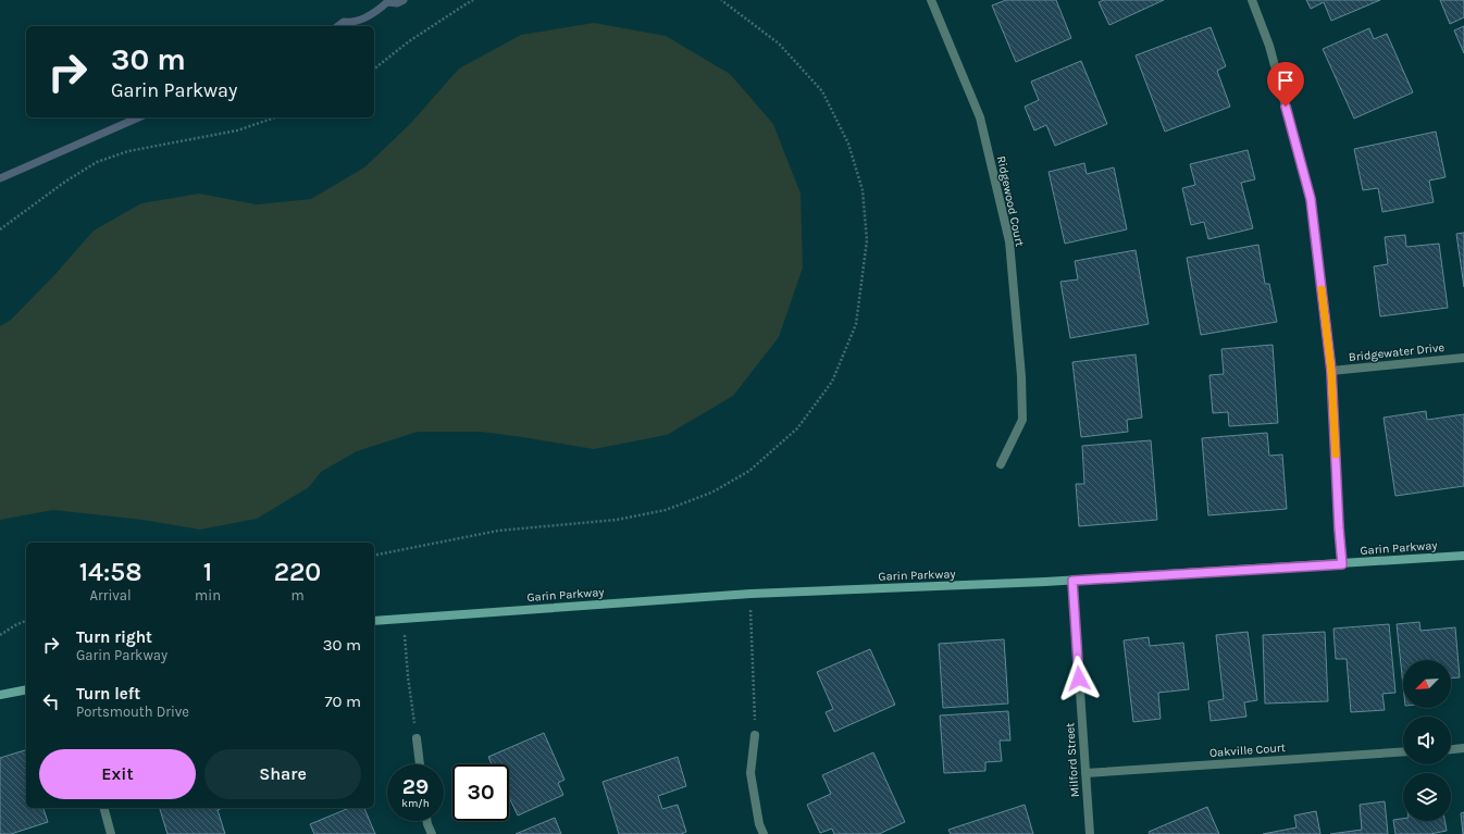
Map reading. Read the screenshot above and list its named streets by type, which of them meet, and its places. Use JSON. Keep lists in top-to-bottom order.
{
  "streets": {
    "street": [
      "Ridgewood Court",
      "Bridgewater Drive",
      "Garin Parkway",
      "Oakville Court",
      "Milford Street"
    ]
  },
  "crossings": [
    ["Garin Parkway", "Milford Street"],
    ["Oakville Court", "Milford Street"]
  ],
  "north": "bottom left",
  "page": {
    "turn": ["30 m", "Garin Parkway"],
    "eta": [
      "14:58",
      "Arrival",
      "1",
      "min",
      "220",
      "m"
    ],
    "list": [
      {
        "name": "Turn right",
        "note": "Garin Parkway",
        "value": "30 m"
      },
      {
        "name": "Turn left",
        "note": "Portsmouth Drive",
        "value": "70 m"
      }
    ],
    "buttons": ["Exit", "Share"],
    "speed": "29 km/h",
    "limit": "30"
  }
}
